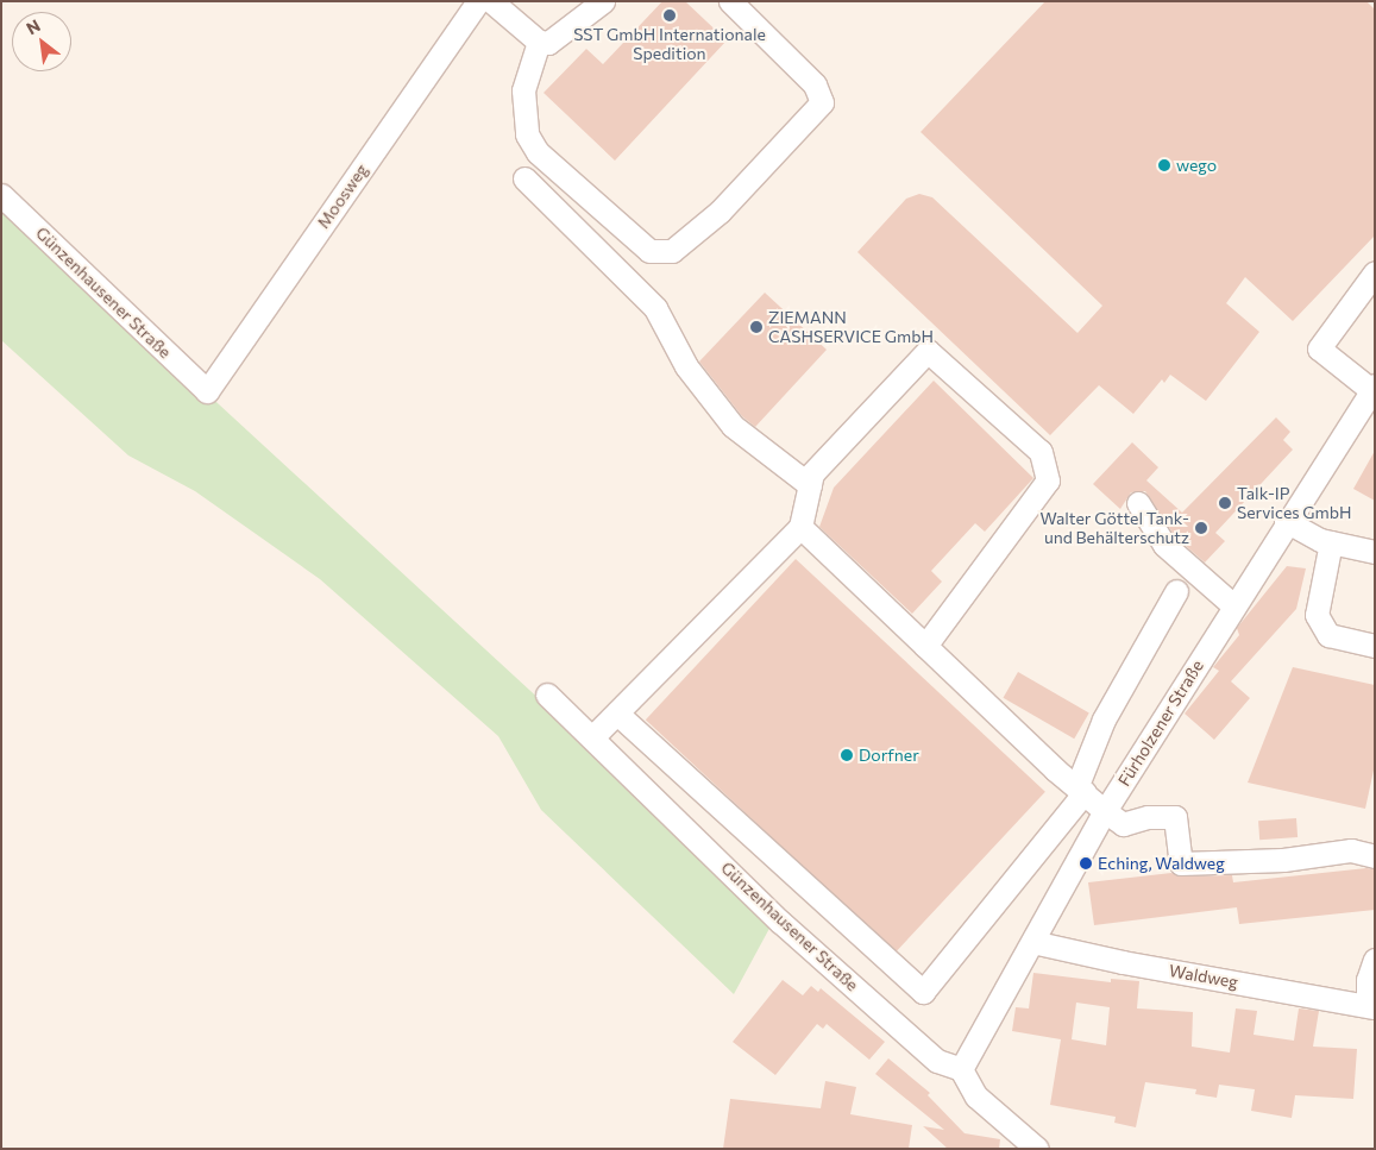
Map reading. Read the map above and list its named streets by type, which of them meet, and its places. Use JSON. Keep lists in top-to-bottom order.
{
  "streets": {
    "street": [
      "Moosweg",
      "Günzenhausener Straße",
      "Fürholzener Straße",
      "Waldweg"
    ]
  },
  "crossings": [
    ["Moosweg", "Günzenhausener Straße"],
    ["Günzenhausener Straße", "Fürholzener Straße"],
    ["Fürholzener Straße", "Waldweg"]
  ],
  "places": [
    "SST GmbH Internationale Spedition",
    "wego",
    "ZIEMANN CASHSERVICE GmbH",
    "Talk-IP Services GmbH",
    "Walter Göttel Tank- und Behälterschutz",
    "Dorfner",
    "Eching, Waldweg"
  ],
  "north": "top left"
}
